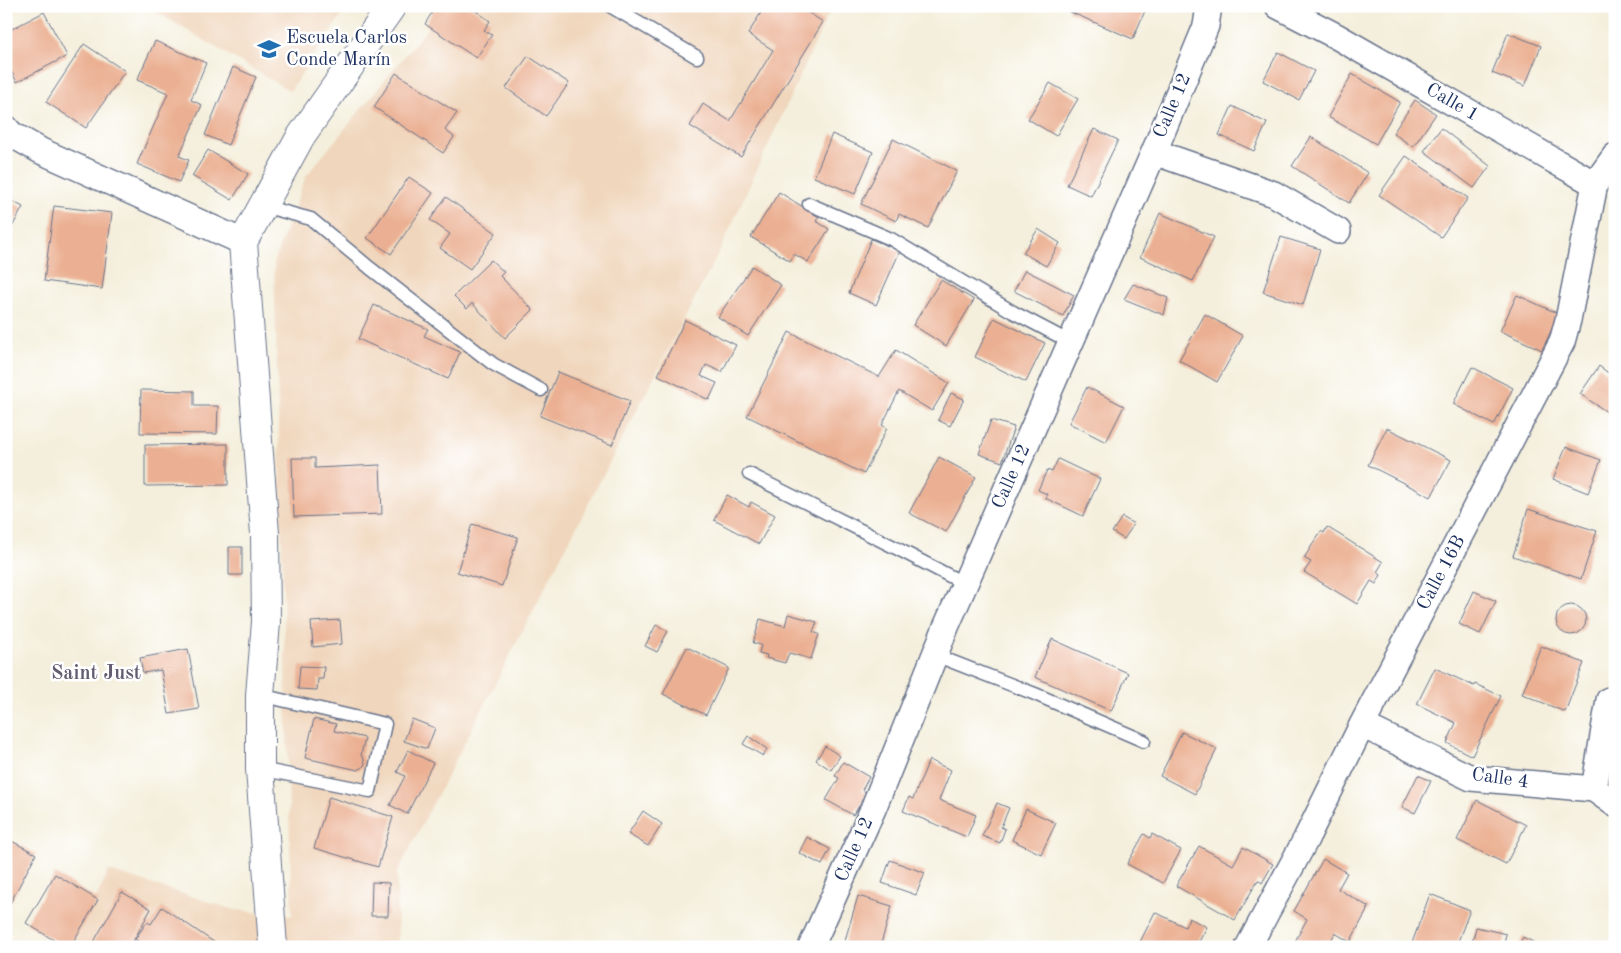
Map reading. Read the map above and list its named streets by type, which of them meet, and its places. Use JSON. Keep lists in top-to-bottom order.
{
  "streets": {
    "street": [
      "Calle 1",
      "Calle 12",
      "Calle 16B",
      "Calle 4"
    ]
  },
  "crossings": [
    ["Calle 1", "Calle 16B"],
    ["Calle 16B", "Calle 4"]
  ],
  "districts": ["Saint Just"],
  "places": {
    "school or university": ["Escuela Carlos Conde Marín"]
  }
}
